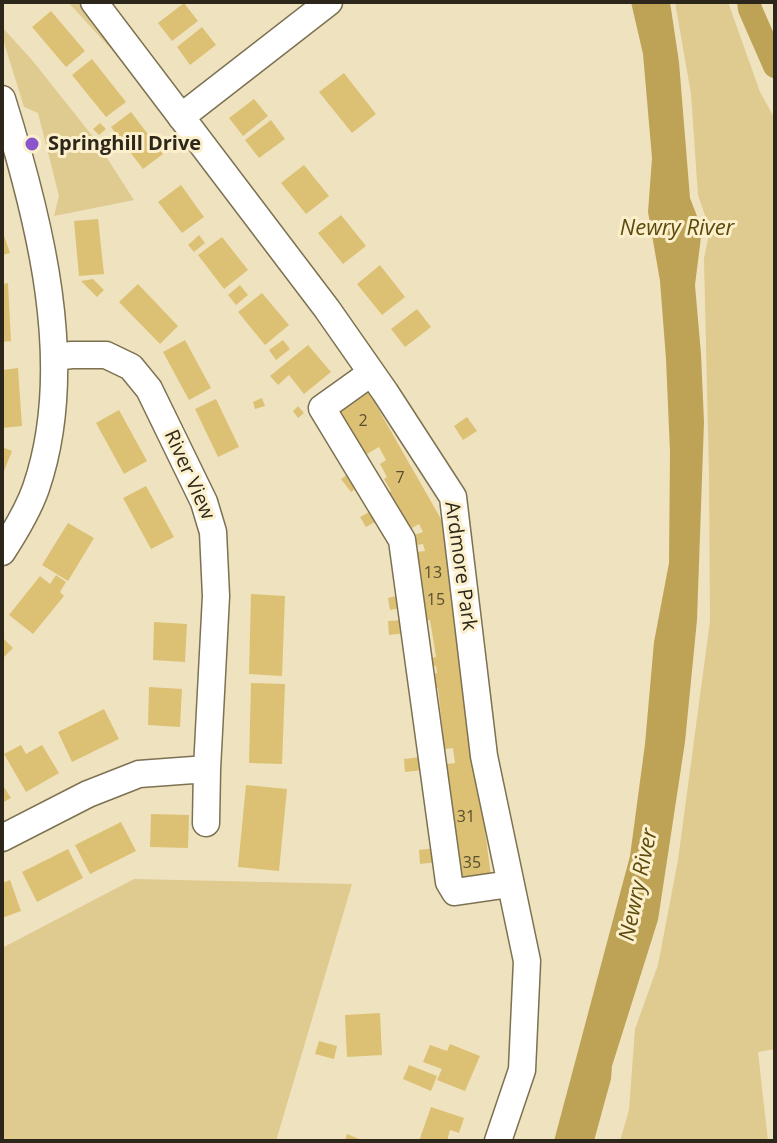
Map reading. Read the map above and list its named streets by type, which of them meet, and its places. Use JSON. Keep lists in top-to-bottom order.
{
  "streets": {
    "street": ["River View", "Ardmore Park"]
  },
  "water": ["Newry River"],
  "places": ["Springhill Drive"],
  "house_numbers": [
    "2",
    "7",
    "13",
    "15",
    "31",
    "35"
  ]
}
